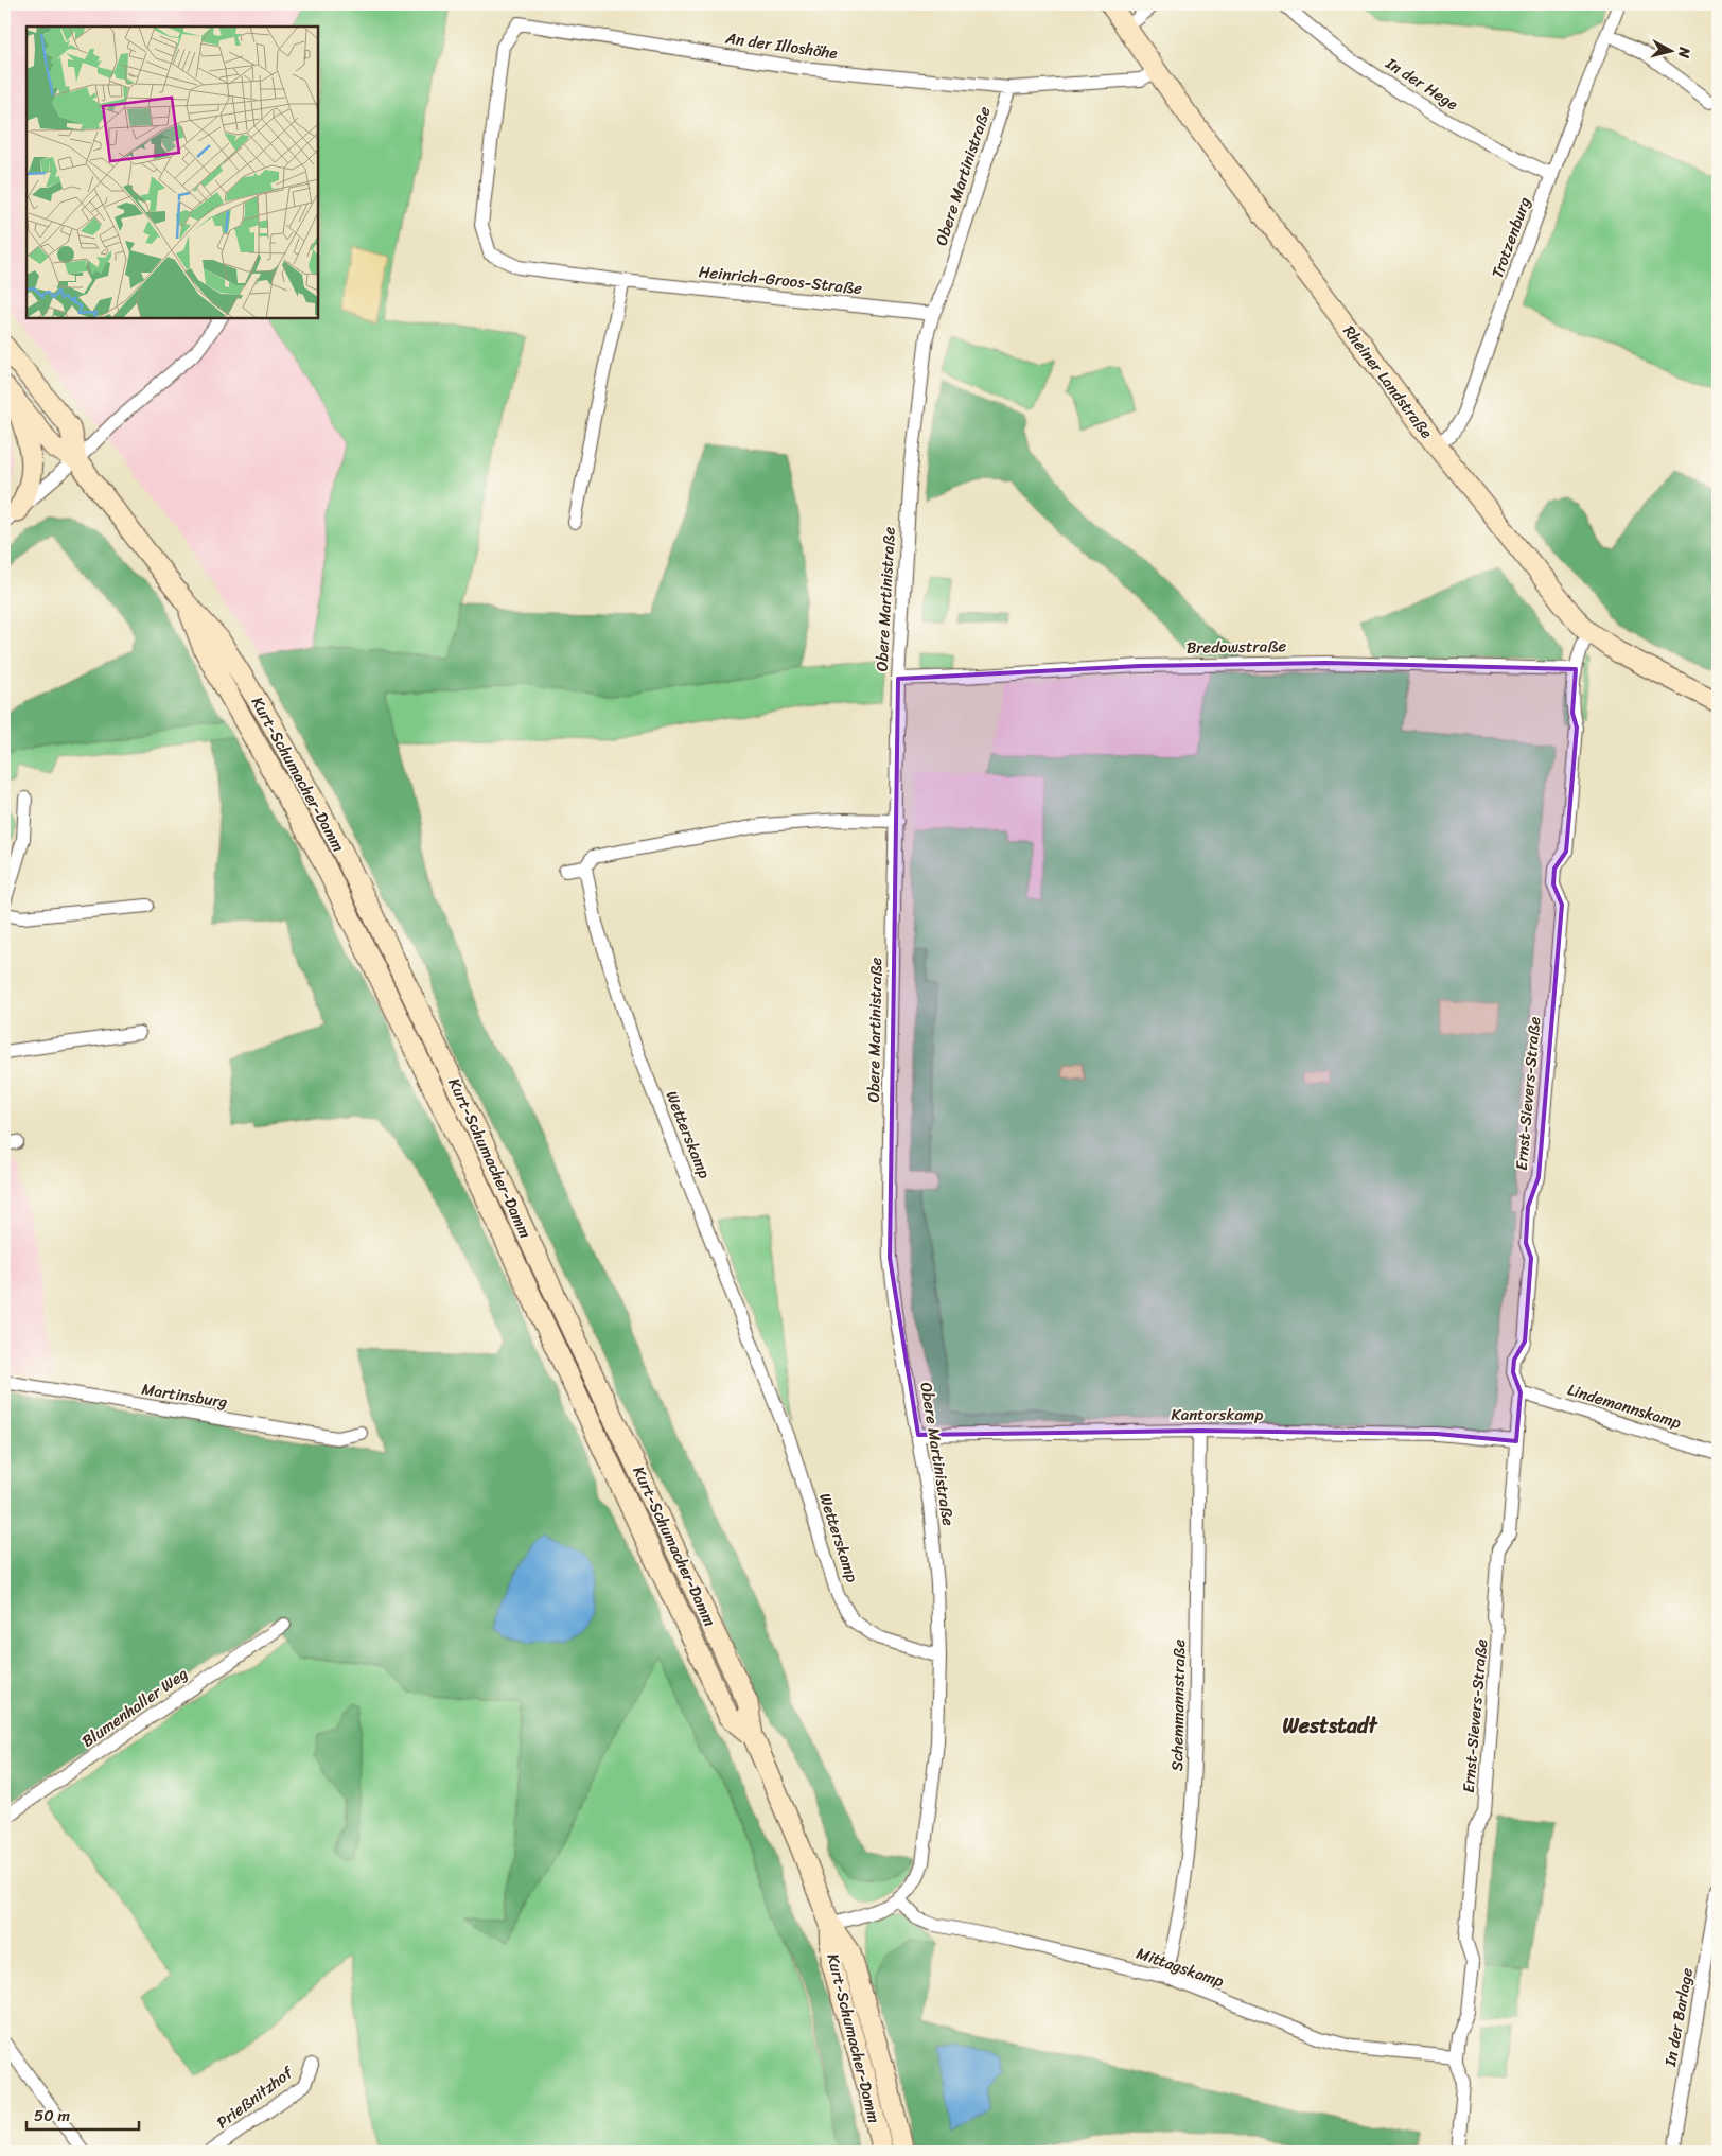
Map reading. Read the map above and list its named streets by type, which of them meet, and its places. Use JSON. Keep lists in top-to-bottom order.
{
  "streets": {
    "main road": ["Rheiner Landstraße", "Kurt-Schumacher-Damm"],
    "street": [
      "An der Illoshöhe",
      "In der Hege",
      "Obere Martinistraße",
      "Trotzenburg",
      "Heinrich-Groos-Straße",
      "Bredowstraße",
      "Ernst-Sievers-Straße",
      "Wetterskamp",
      "Martinsburg",
      "Lindemannskamp",
      "Kantorskamp",
      "Schemmannstraße",
      "Blumenhaller Weg",
      "Mittagskamp",
      "In der Barlage",
      "Prießnitzhof"
    ]
  },
  "crossings": [
    ["An der Illoshöhe", "Obere Martinistraße"],
    ["An der Illoshöhe", "Heinrich-Groos-Straße"],
    ["An der Illoshöhe", "Rheiner Landstraße"],
    ["In der Hege", "Trotzenburg"],
    ["Obere Martinistraße", "Heinrich-Groos-Straße"],
    ["Obere Martinistraße", "Bredowstraße"],
    ["Obere Martinistraße", "Wetterskamp"],
    ["Obere Martinistraße", "Kantorskamp"],
    ["Obere Martinistraße", "Mittagskamp"],
    ["Trotzenburg", "Rheiner Landstraße"],
    ["Rheiner Landstraße", "Ernst-Sievers-Straße"],
    ["Bredowstraße", "Ernst-Sievers-Straße"],
    ["Ernst-Sievers-Straße", "Lindemannskamp"],
    ["Ernst-Sievers-Straße", "Kantorskamp"],
    ["Ernst-Sievers-Straße", "Mittagskamp"],
    ["Kantorskamp", "Schemmannstraße"],
    ["Schemmannstraße", "Mittagskamp"]
  ],
  "districts": ["Weststadt"],
  "scale_bar": "50 m",
  "north": "right"
}
